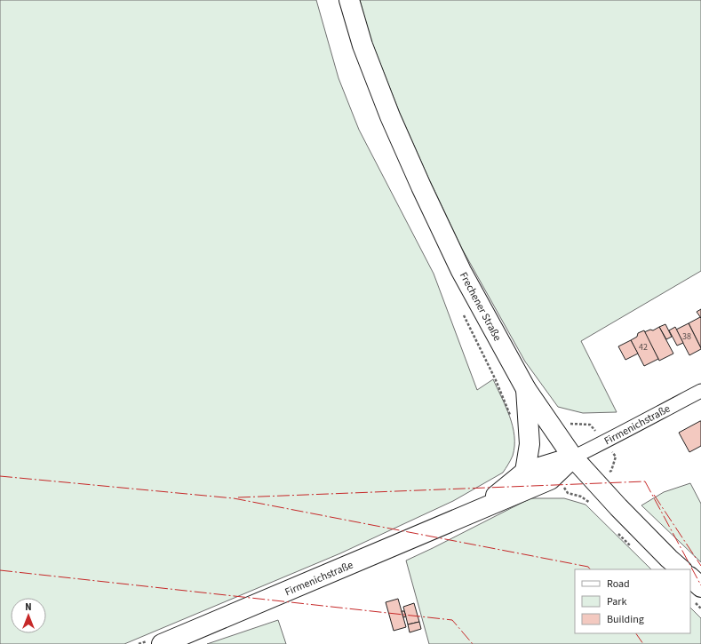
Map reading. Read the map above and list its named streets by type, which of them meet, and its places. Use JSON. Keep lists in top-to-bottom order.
{
  "streets": {
    "main road": ["Frechener Straße", "Firmenichstraße"]
  },
  "crossings": [
    ["Frechener Straße", "Firmenichstraße"]
  ],
  "house_numbers": ["38", "42"],
  "legend": ["Road", "Park", "Building"],
  "north": "top"
}
